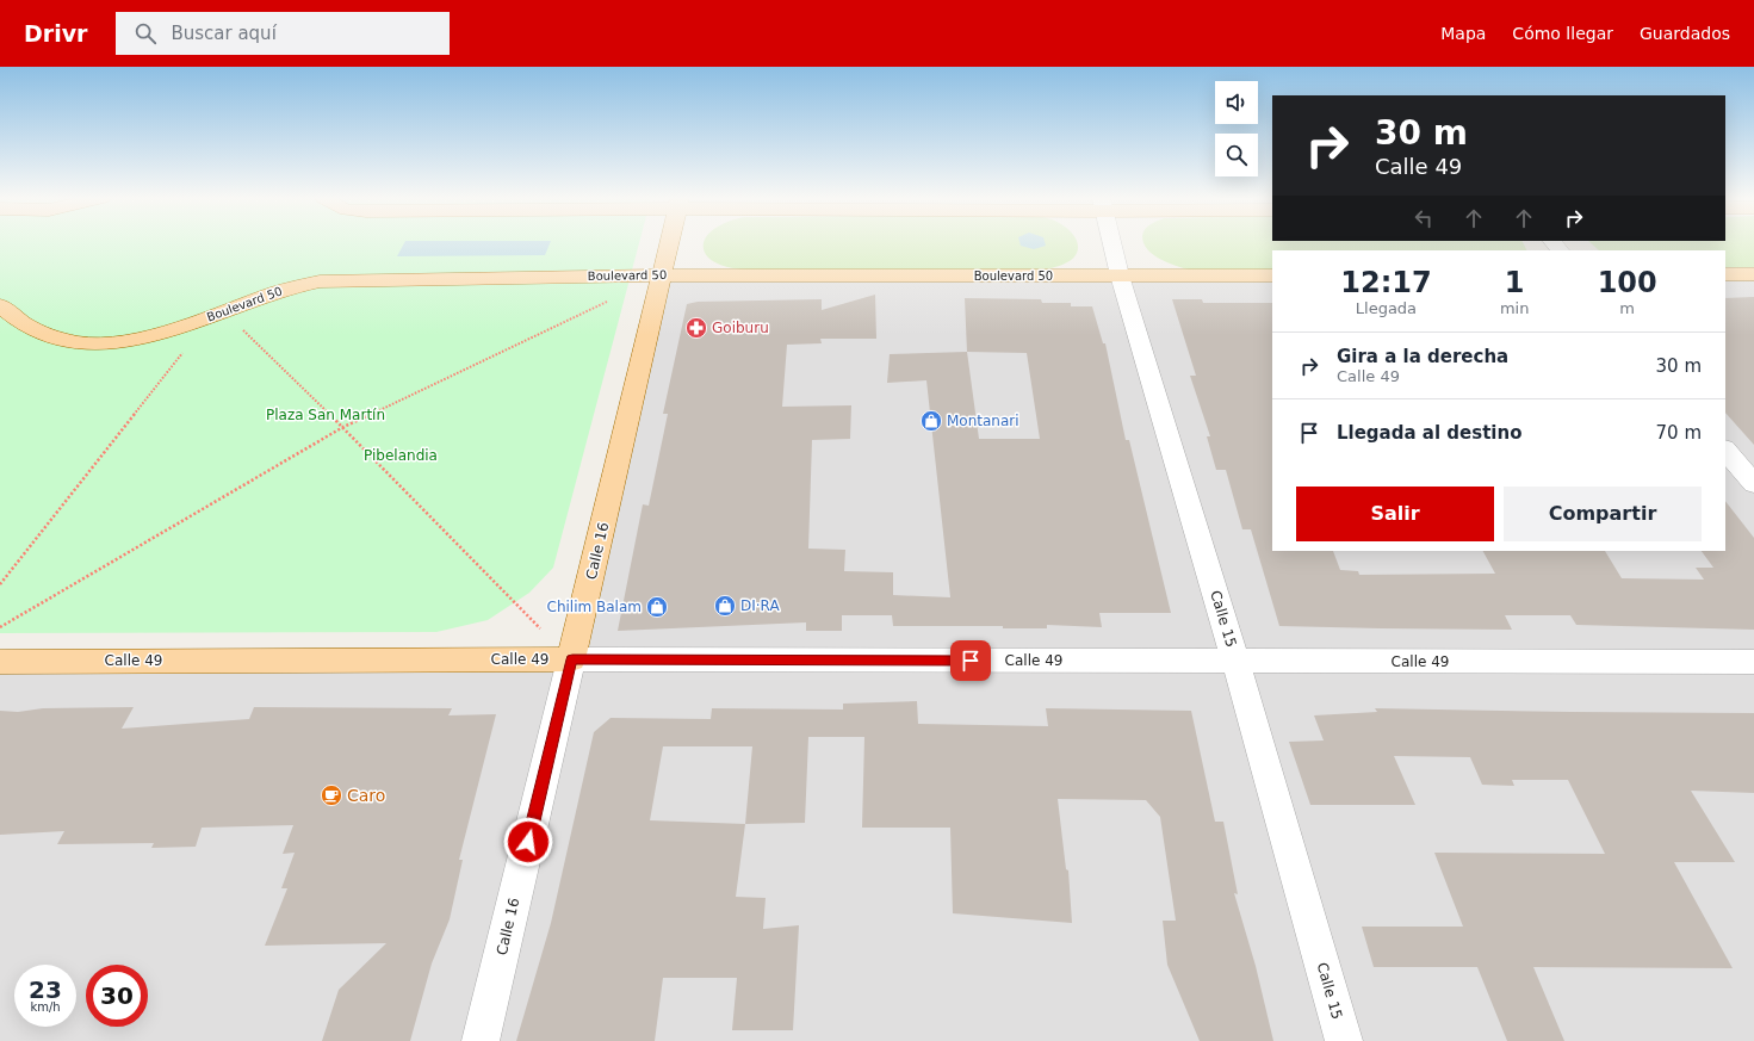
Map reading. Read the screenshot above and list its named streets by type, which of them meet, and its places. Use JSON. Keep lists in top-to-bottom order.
{
  "streets": {
    "main road": ["Boulevard 50", "Calle 16", "Calle 49"],
    "street": ["Calle 15"]
  },
  "crossings": [
    ["Boulevard 50", "Calle 16"],
    ["Boulevard 50", "Calle 15"],
    ["Calle 16", "Calle 49"],
    ["Calle 15", "Calle 49"]
  ],
  "parks": ["Plaza San Martín", "Pibelandia"],
  "places": {
    "pharmacy": ["Goiburu"],
    "shop": ["Montanari", "DI·RA", "Chilim Balam"],
    "cafe": ["Caro"]
  },
  "page": {
    "header": "Drivr",
    "search": "Buscar aquí",
    "nav": ["Mapa", "Cómo llegar", "Guardados"],
    "turn": ["30 m", "Calle 49"],
    "eta": [
      "12:17",
      "Llegada",
      "1",
      "min",
      "100",
      "m"
    ],
    "list": [
      {
        "name": "Gira a la derecha",
        "note": "Calle 49",
        "value": "30 m"
      },
      {
        "name": "Llegada al destino",
        "value": "70 m"
      }
    ],
    "buttons": ["Salir", "Compartir"],
    "speed": "23 km/h",
    "limit": "30"
  }
}
